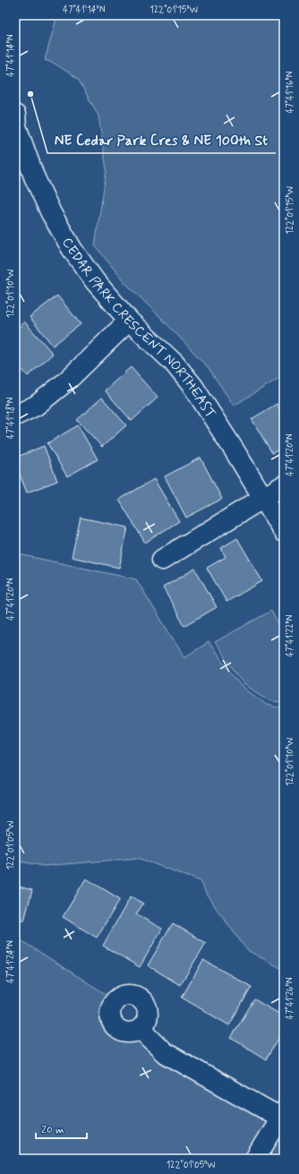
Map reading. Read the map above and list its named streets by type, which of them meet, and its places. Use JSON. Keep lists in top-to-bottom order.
{
  "streets": {
    "street": ["CEDAR PARK CRESCENT NORTHEAST"]
  },
  "places": ["NE Cedar Park Cres & NE 100th St"],
  "scale_bar": "20 m",
  "coordinates": [
    "47°41'14\"N",
    "122°01'15\"W",
    "47°41'16\"N",
    "122°01'10\"W",
    "47°41'18\"N",
    "47°41'20\"N",
    "47°41'22\"N",
    "122°01'05\"W",
    "47°41'24\"N",
    "47°41'26\"N"
  ]
}
